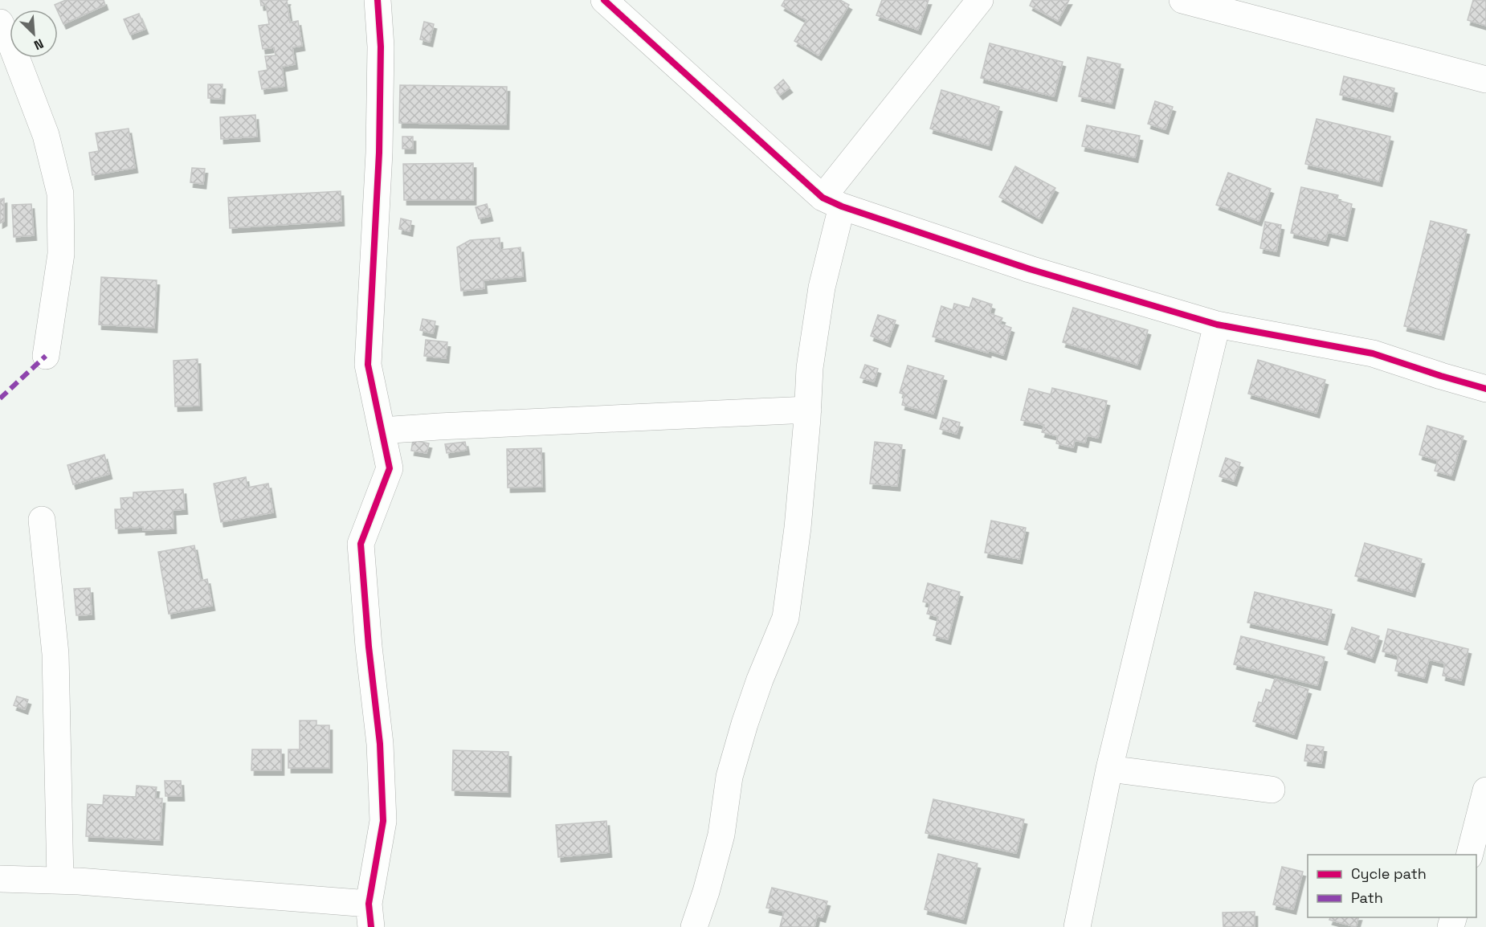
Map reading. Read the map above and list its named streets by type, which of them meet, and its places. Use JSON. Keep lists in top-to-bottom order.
{
  "legend": ["Cycle path", "Path"],
  "north": "bottom right"
}
